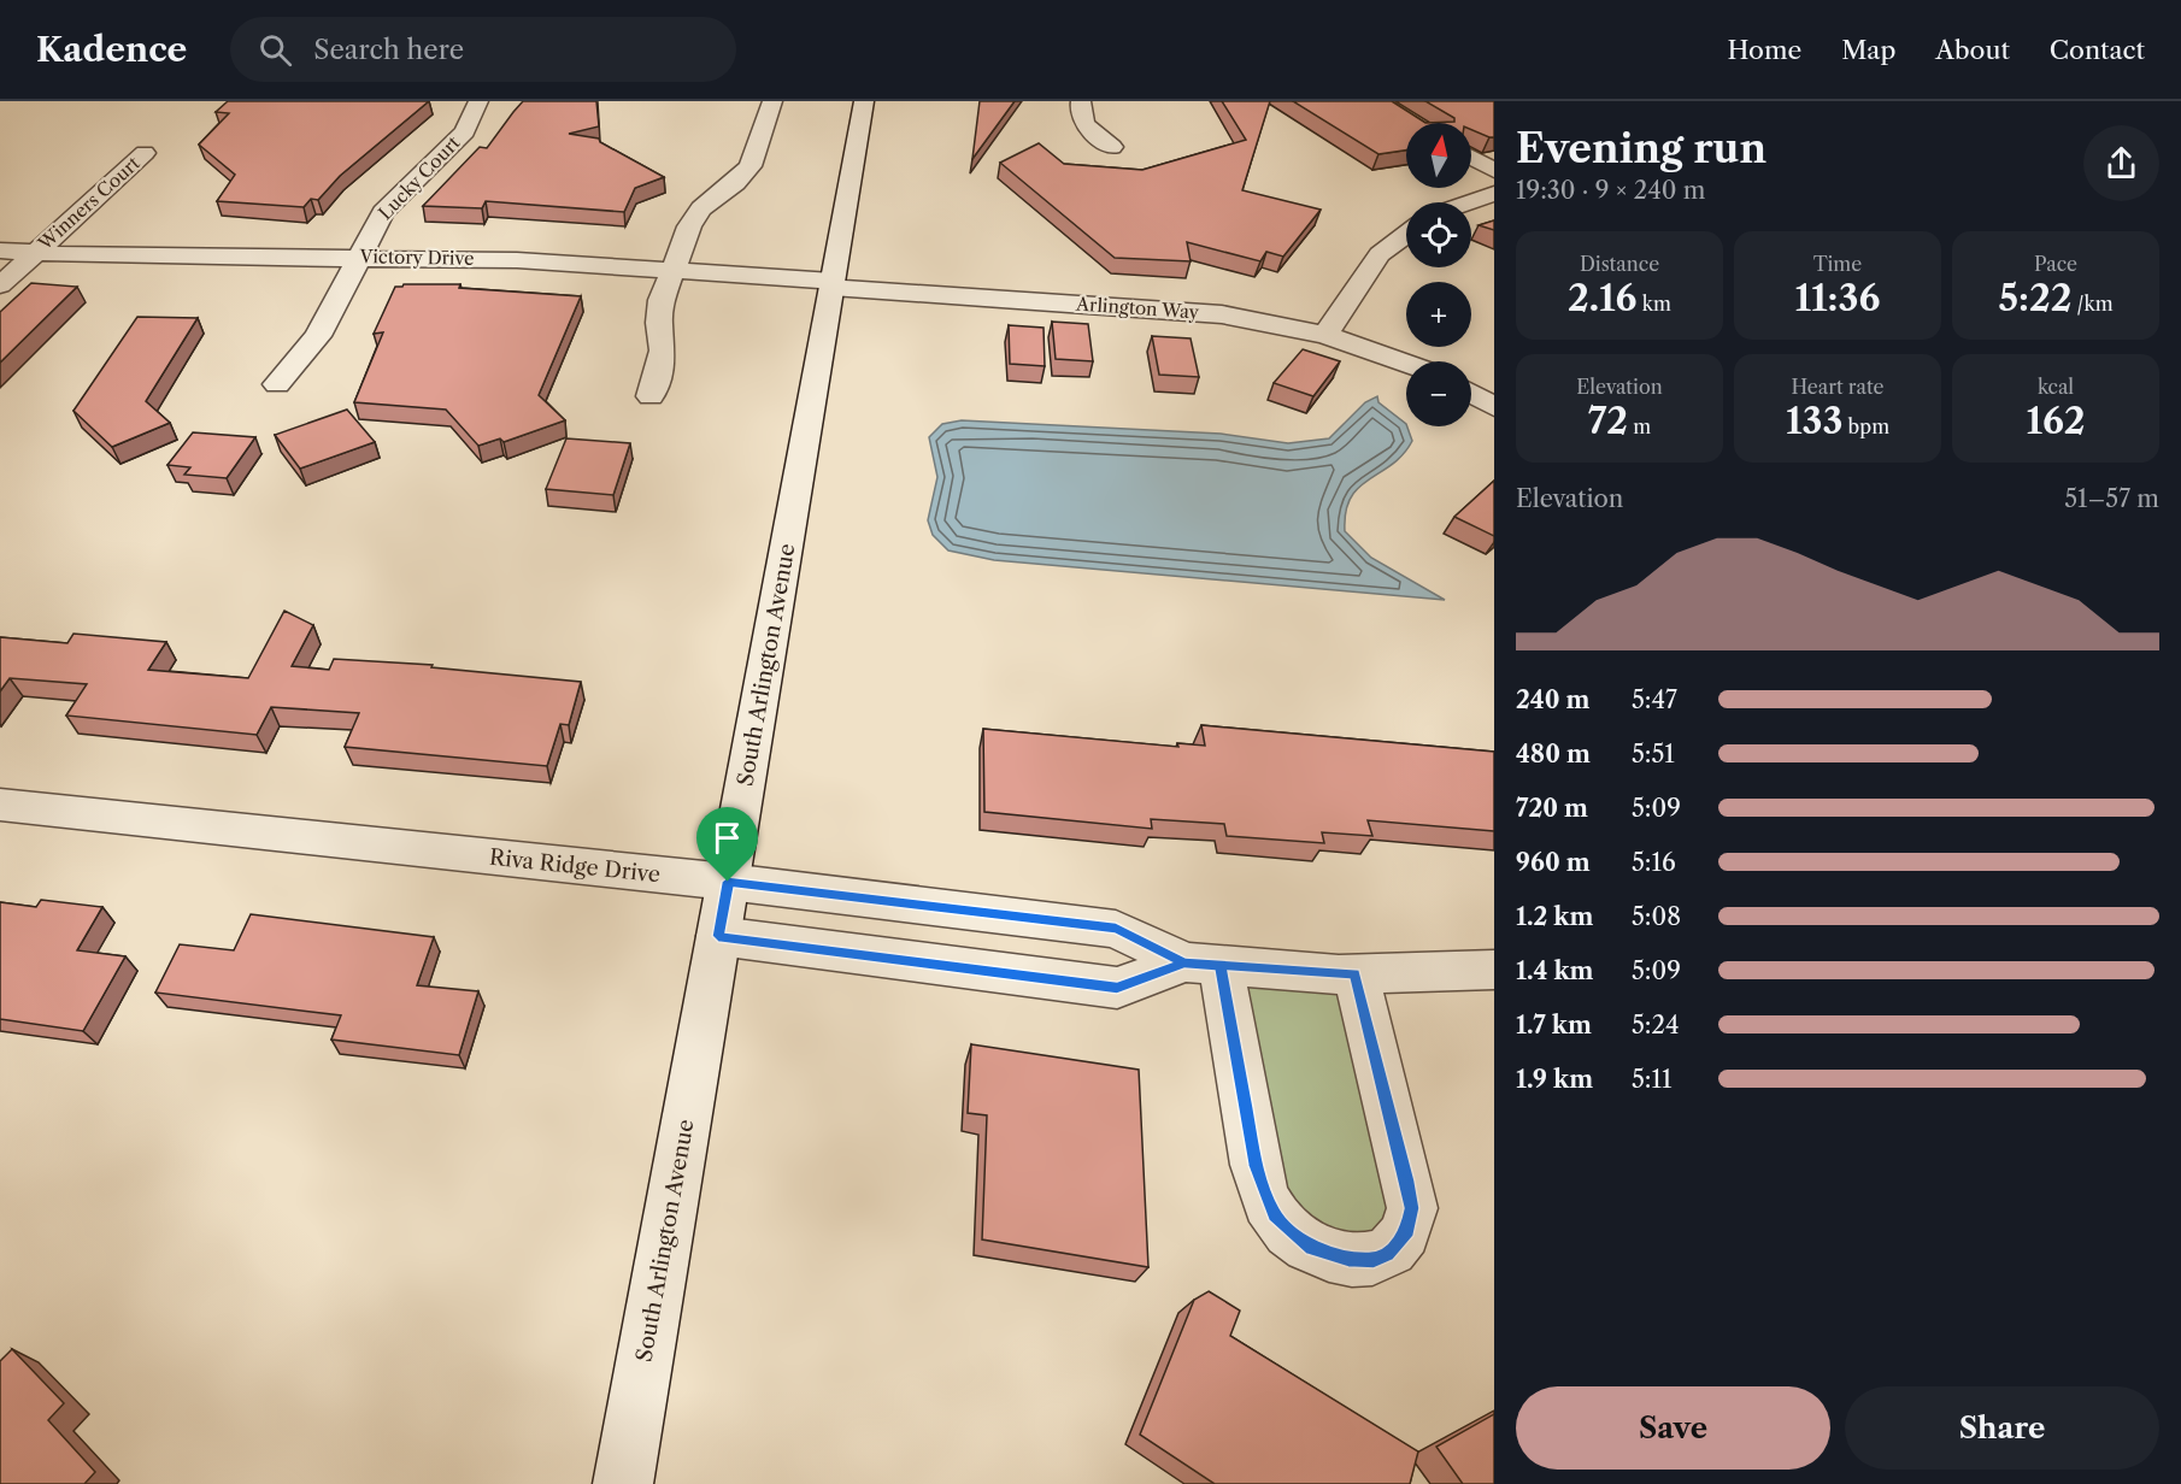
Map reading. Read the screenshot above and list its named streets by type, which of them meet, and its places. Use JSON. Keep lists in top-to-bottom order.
{
  "streets": {
    "street": [
      "Lucky Court",
      "Winners Court",
      "Victory Drive",
      "Arlington Way",
      "South Arlington Avenue",
      "Riva Ridge Drive"
    ]
  },
  "crossings": [
    ["Lucky Court", "Victory Drive"],
    ["Winners Court", "Victory Drive"],
    ["Victory Drive", "Arlington Way"],
    ["Victory Drive", "South Arlington Avenue"],
    ["Arlington Way", "South Arlington Avenue"],
    ["South Arlington Avenue", "Riva Ridge Drive"]
  ],
  "north": "top",
  "page": {
    "header": "Kadence",
    "search": "Search here",
    "nav": [
      "Home",
      "Map",
      "About",
      "Contact"
    ],
    "heading": ["Evening run", "19:30 · 9 × 240 m"],
    "map_buttons": ["+", "−"],
    "stats": [
      ["Distance", "2.16 km"],
      ["Time", "11:36"],
      ["Pace", "5:22 /km"],
      ["Elevation", "72 m"],
      ["Heart rate", "133 bpm"],
      ["kcal", "162"]
    ],
    "chart": ["Elevation", "51–57 m"],
    "list": [
      {
        "name": "240 m",
        "note": "5:47"
      },
      {
        "name": "480 m",
        "note": "5:51"
      },
      {
        "name": "720 m",
        "note": "5:09"
      },
      {
        "name": "960 m",
        "note": "5:16"
      },
      {
        "name": "1.2 km",
        "note": "5:08"
      },
      {
        "name": "1.4 km",
        "note": "5:09"
      },
      {
        "name": "1.7 km",
        "note": "5:24"
      },
      {
        "name": "1.9 km",
        "note": "5:11"
      }
    ],
    "buttons": ["Save", "Share"]
  }
}
